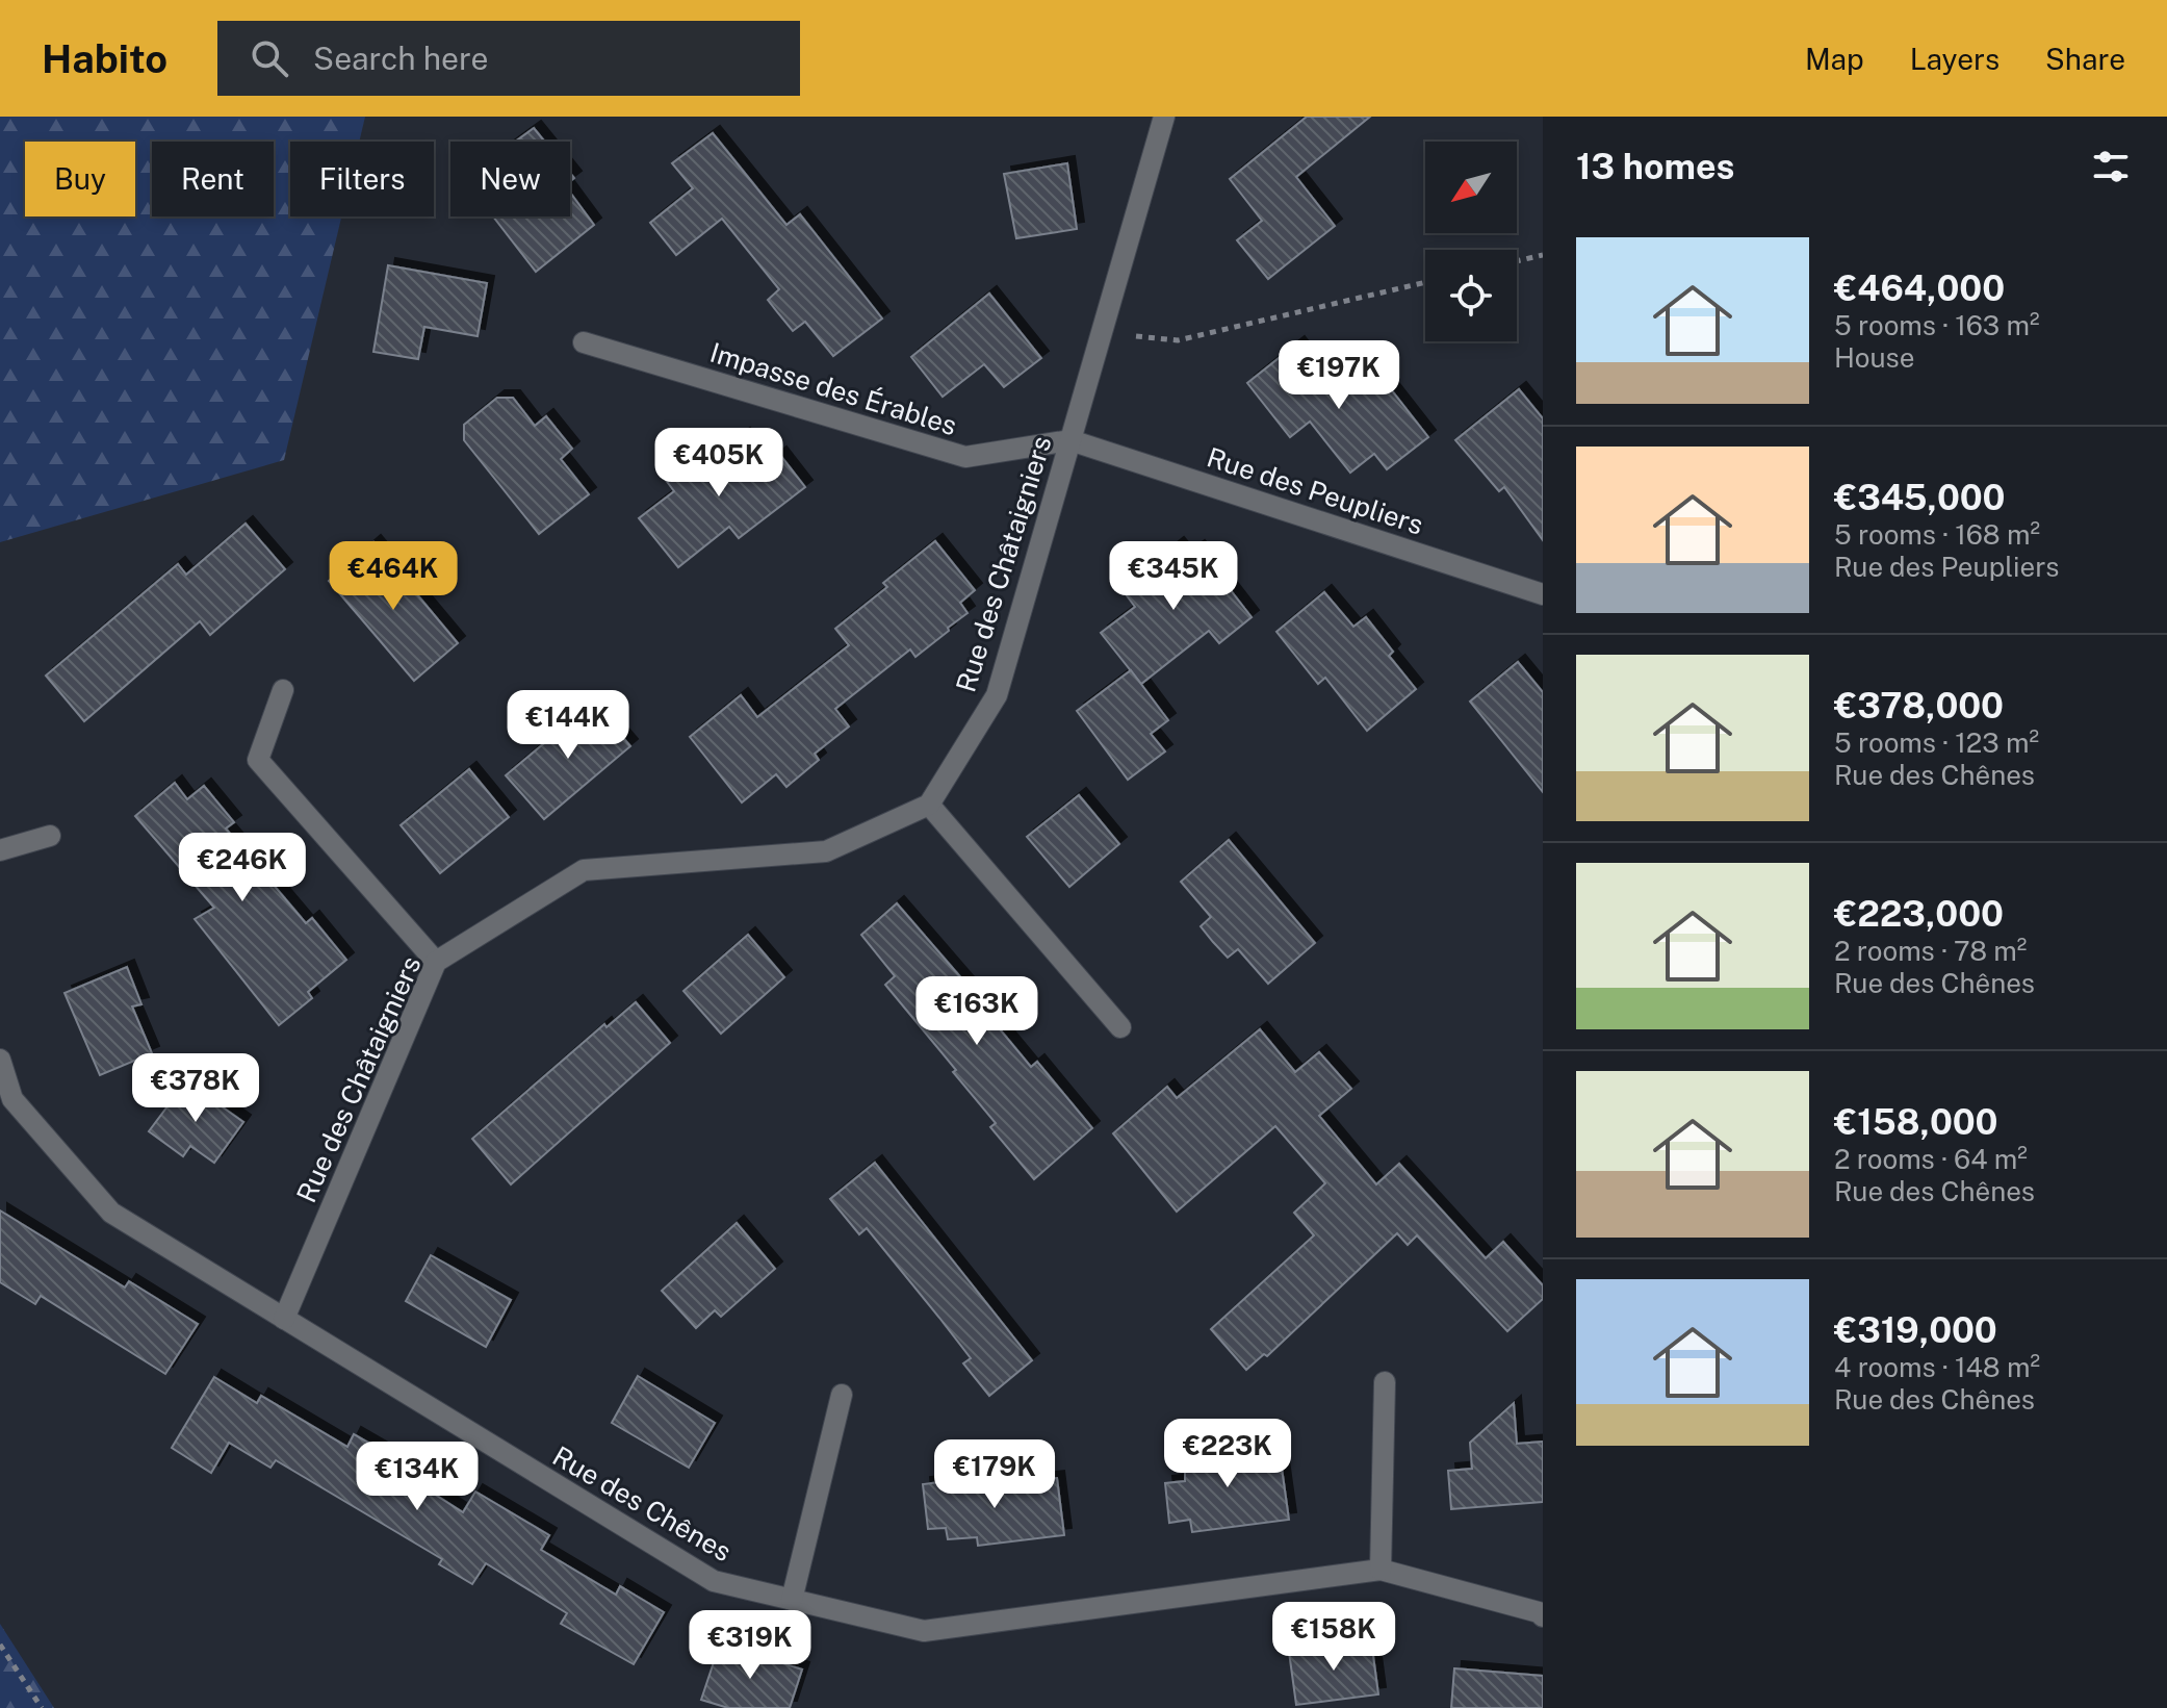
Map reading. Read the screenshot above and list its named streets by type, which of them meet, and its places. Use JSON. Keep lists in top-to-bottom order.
{
  "streets": {
    "street": [
      "Impasse des Érables",
      "Rue des Peupliers",
      "Rue des Châtaigniers",
      "Rue des Chênes"
    ]
  },
  "crossings": [
    ["Impasse des Érables", "Rue des Peupliers"],
    ["Impasse des Érables", "Rue des Châtaigniers"],
    ["Rue des Peupliers", "Rue des Châtaigniers"],
    ["Rue des Châtaigniers", "Rue des Chênes"]
  ],
  "north": "bottom left",
  "page": {
    "header": "Habito",
    "search": "Search here",
    "nav": ["Map", "Layers", "Share"],
    "heading": "13 homes",
    "chip": [
      "Buy",
      "Rent",
      "Filters",
      "New"
    ],
    "list": [
      {
        "name": "€464,000",
        "note": "5 rooms · 163 m² · House"
      },
      {
        "name": "€345,000",
        "note": "5 rooms · 168 m² · Rue des Peupliers"
      },
      {
        "name": "€378,000",
        "note": "5 rooms · 123 m² · Rue des Chênes"
      },
      {
        "name": "€223,000",
        "note": "2 rooms · 78 m² · Rue des Chênes"
      },
      {
        "name": "€158,000",
        "note": "2 rooms · 64 m² · Rue des Chênes"
      },
      {
        "name": "€319,000",
        "note": "4 rooms · 148 m² · Rue des Chênes"
      }
    ],
    "price": [
      "€197K",
      "€405K",
      "€464K",
      "€345K",
      "€144K",
      "€246K",
      "€163K",
      "€378K",
      "€223K",
      "€179K",
      "€134K",
      "€158K",
      "€319K"
    ]
  }
}
